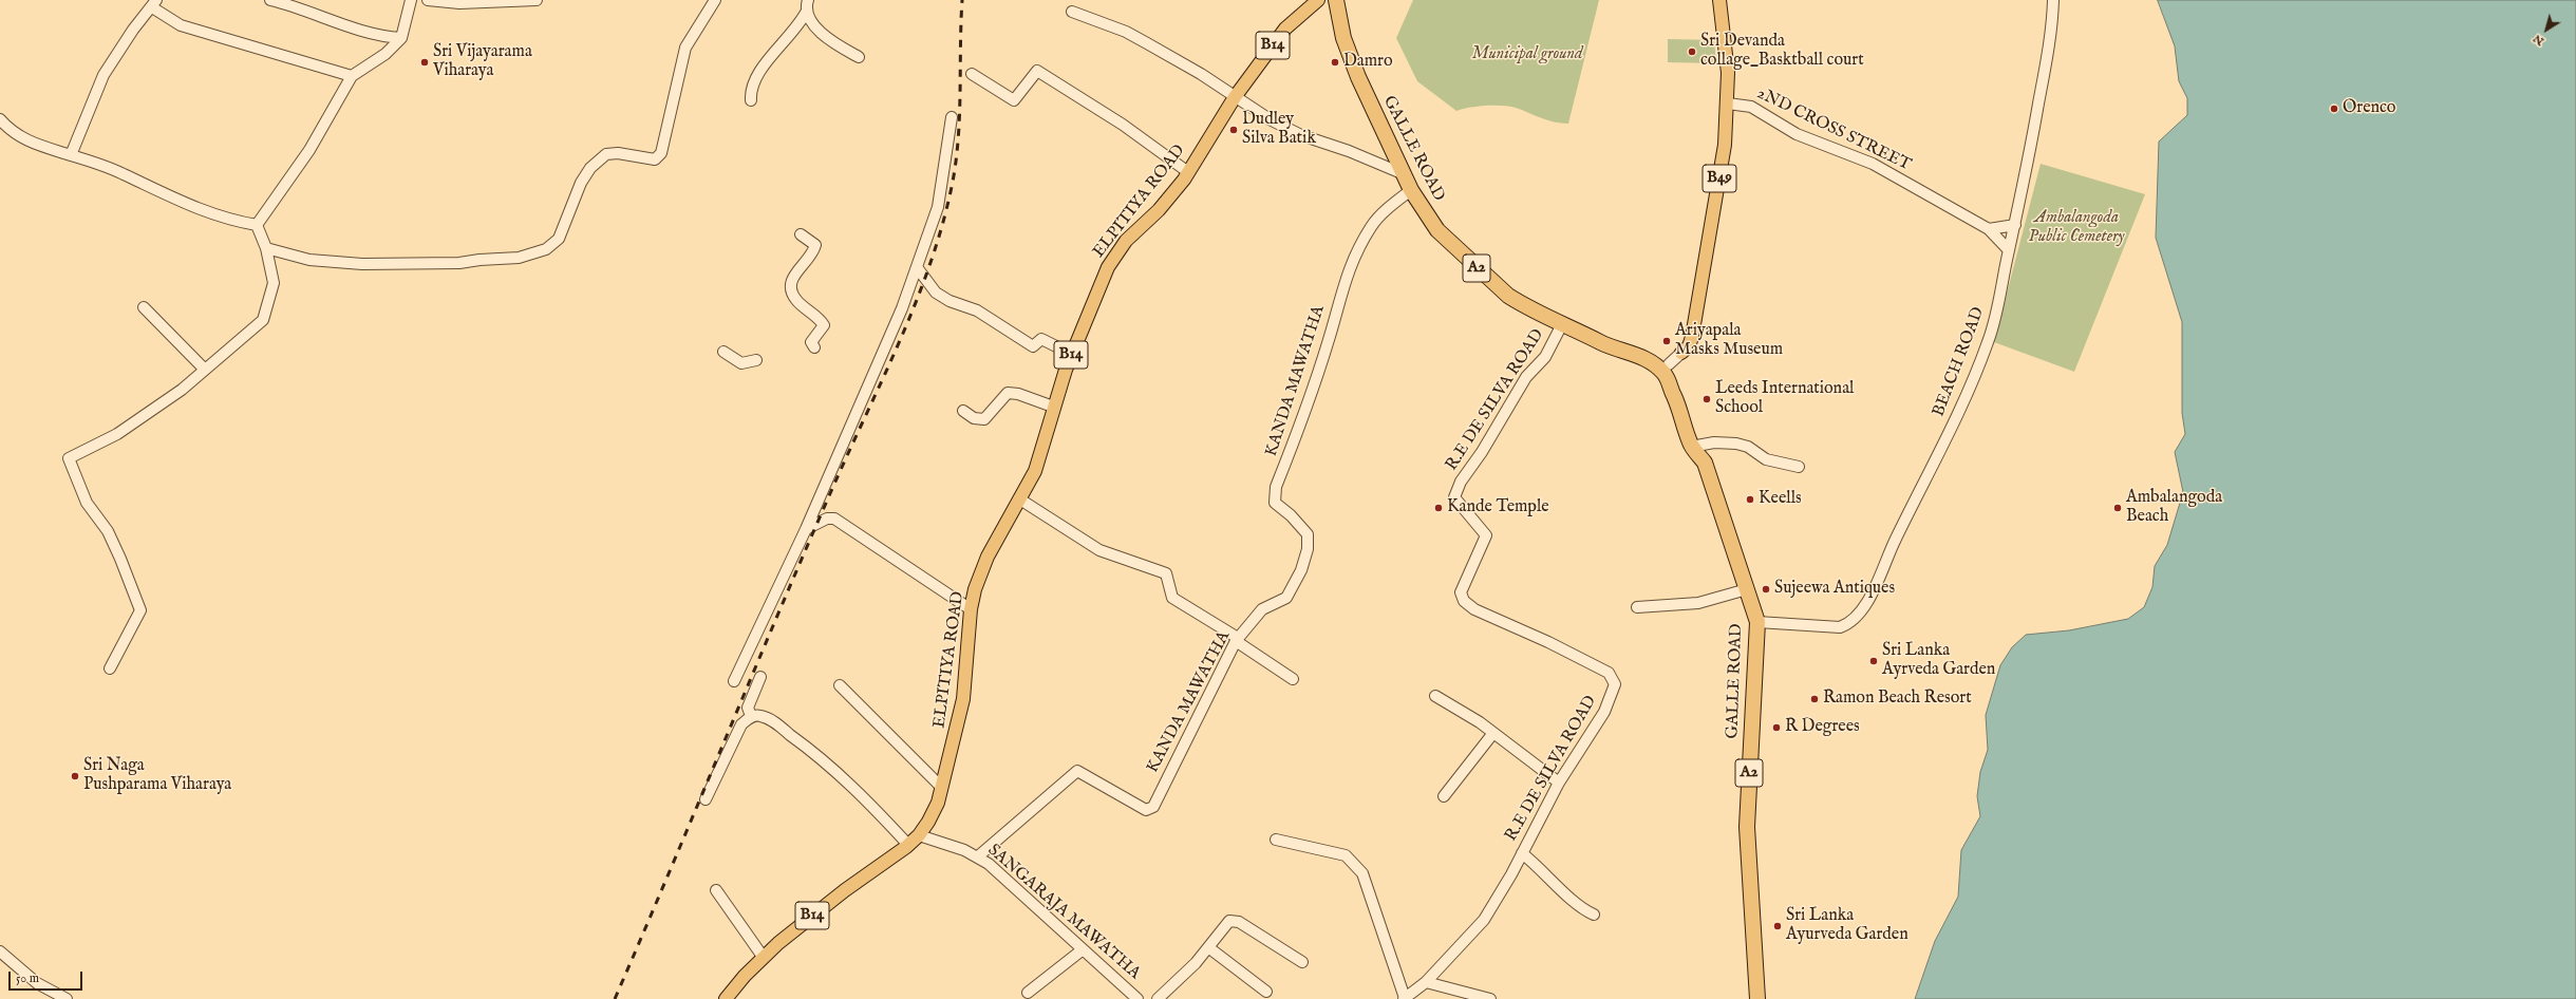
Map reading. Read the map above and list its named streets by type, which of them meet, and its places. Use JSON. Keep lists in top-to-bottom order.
{
  "streets": {
    "highway": ["GALLE ROAD", "A2"],
    "main road": ["B14", "B49", "ELPITIYA ROAD"],
    "street": [
      "2ND CROSS STREET",
      "BEACH ROAD",
      "KANDA MAWATHA",
      "R.E DE SILVA ROAD",
      "SANGARAJA MAWATHA"
    ]
  },
  "crossings": [
    ["2ND CROSS STREET", "B49"],
    ["2ND CROSS STREET", "BEACH ROAD"],
    ["GALLE ROAD", "BEACH ROAD"],
    ["GALLE ROAD", "KANDA MAWATHA"],
    ["GALLE ROAD", "R.E DE SILVA ROAD"],
    ["ELPITIYA ROAD", "SANGARAJA MAWATHA"],
    ["KANDA MAWATHA", "SANGARAJA MAWATHA"]
  ],
  "parks": ["Municipal ground", "Ambalangoda Public Cemetery"],
  "places": [
    "Sri Devanda collage_Basktball court",
    "Sri Vijayarama Viharaya",
    "Damro",
    "Orenco",
    "Dudley Silva Batik",
    "Ariyapala Masks Museum",
    "Leeds International School",
    "Keells",
    "Kande Temple",
    "Ambalangoda Beach",
    "Sujeewa Antiques",
    "Sri Lanka Ayrveda Garden",
    "Ramon Beach Resort",
    "R Degrees",
    "Sri Naga Pushparama Viharaya",
    "Sri Lanka Ayurveda Garden"
  ],
  "scale_bar": "50 m",
  "north": "bottom left"
}
